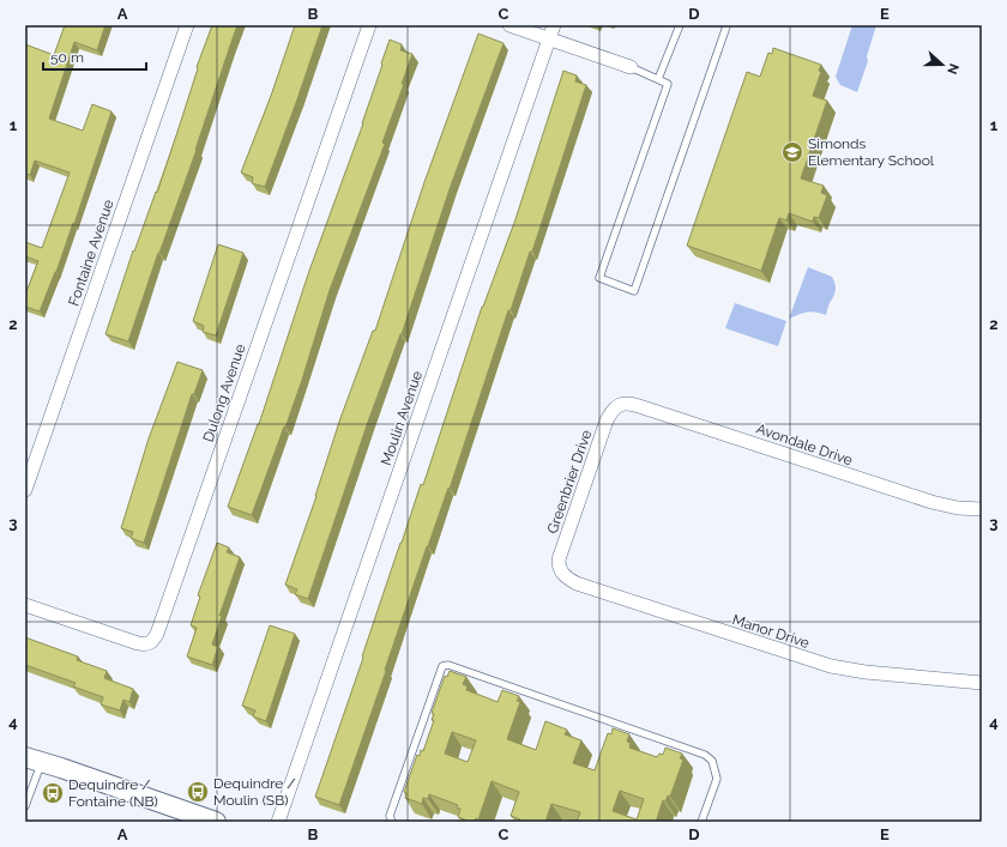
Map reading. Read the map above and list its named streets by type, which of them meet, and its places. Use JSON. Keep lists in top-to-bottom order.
{
  "streets": {
    "street": [
      "Fontaine Avenue",
      "Dulong Avenue",
      "Moulin Avenue",
      "Avondale Drive",
      "Greenbrier Drive",
      "Manor Drive"
    ]
  },
  "crossings": [
    ["Avondale Drive", "Greenbrier Drive"],
    ["Greenbrier Drive", "Manor Drive"]
  ],
  "places": {
    "school or university": ["Simonds Elementary School"],
    "bus stop": ["Dequindre / Moulin (SB)", "Dequindre / Fontaine (NB)"]
  },
  "scale_bar": "50 m",
  "north": "right",
  "grid": {
    "columns": [
      "A",
      "B",
      "C",
      "D",
      "E"
    ],
    "rows": [
      "1",
      "2",
      "3",
      "4"
    ]
  }
}
